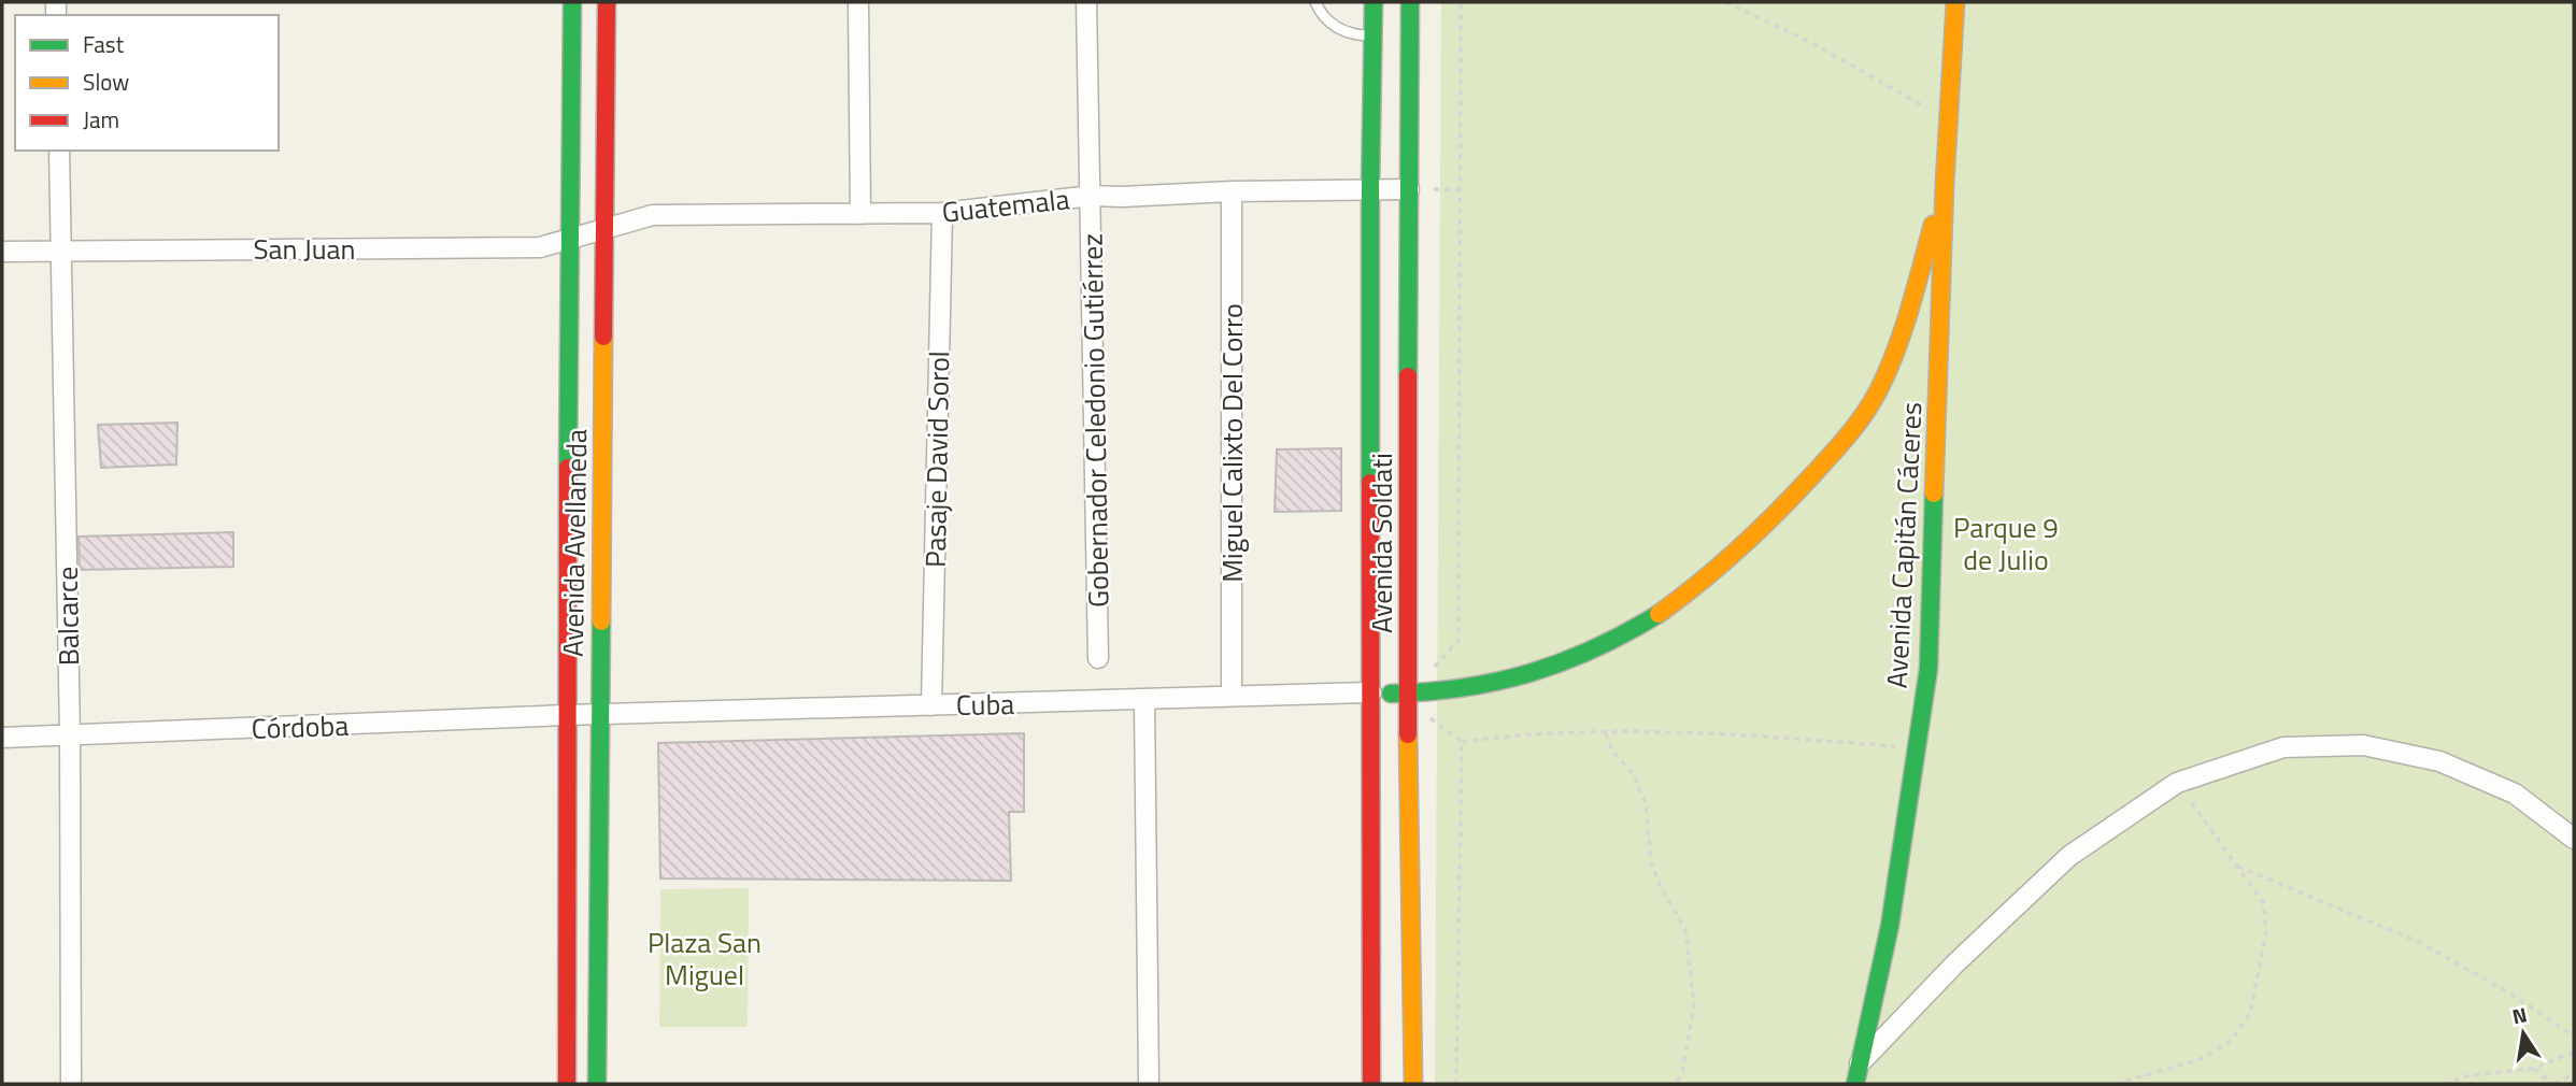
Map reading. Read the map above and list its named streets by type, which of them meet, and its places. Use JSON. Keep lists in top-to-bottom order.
{
  "streets": {
    "main road": ["Avenida Avellaneda", "Avenida Soldati", "Avenida Capitán Cáceres"],
    "street": [
      "Guatemala",
      "San Juan",
      "Gobernador Celedonio Gutiérrez",
      "Miguel Calixto Del Corro",
      "Pasaje David Sorol",
      "Balcarce",
      "Cuba",
      "Córdoba"
    ]
  },
  "crossings": [
    ["Guatemala", "San Juan"],
    ["Guatemala", "Gobernador Celedonio Gutiérrez"],
    ["Guatemala", "Miguel Calixto Del Corro"],
    ["Guatemala", "Pasaje David Sorol"],
    ["Guatemala", "Avenida Avellaneda"],
    ["Guatemala", "Avenida Soldati"],
    ["San Juan", "Avenida Avellaneda"],
    ["San Juan", "Balcarce"],
    ["Miguel Calixto Del Corro", "Cuba"],
    ["Pasaje David Sorol", "Cuba"],
    ["Avenida Avellaneda", "Cuba"],
    ["Avenida Avellaneda", "Córdoba"],
    ["Avenida Soldati", "Cuba"],
    ["Balcarce", "Córdoba"],
    ["Cuba", "Córdoba"]
  ],
  "parks": ["Parque 9 de Julio", "Plaza San Miguel"],
  "legend": ["Fast", "Slow", "Jam"],
  "north": "top"
}
